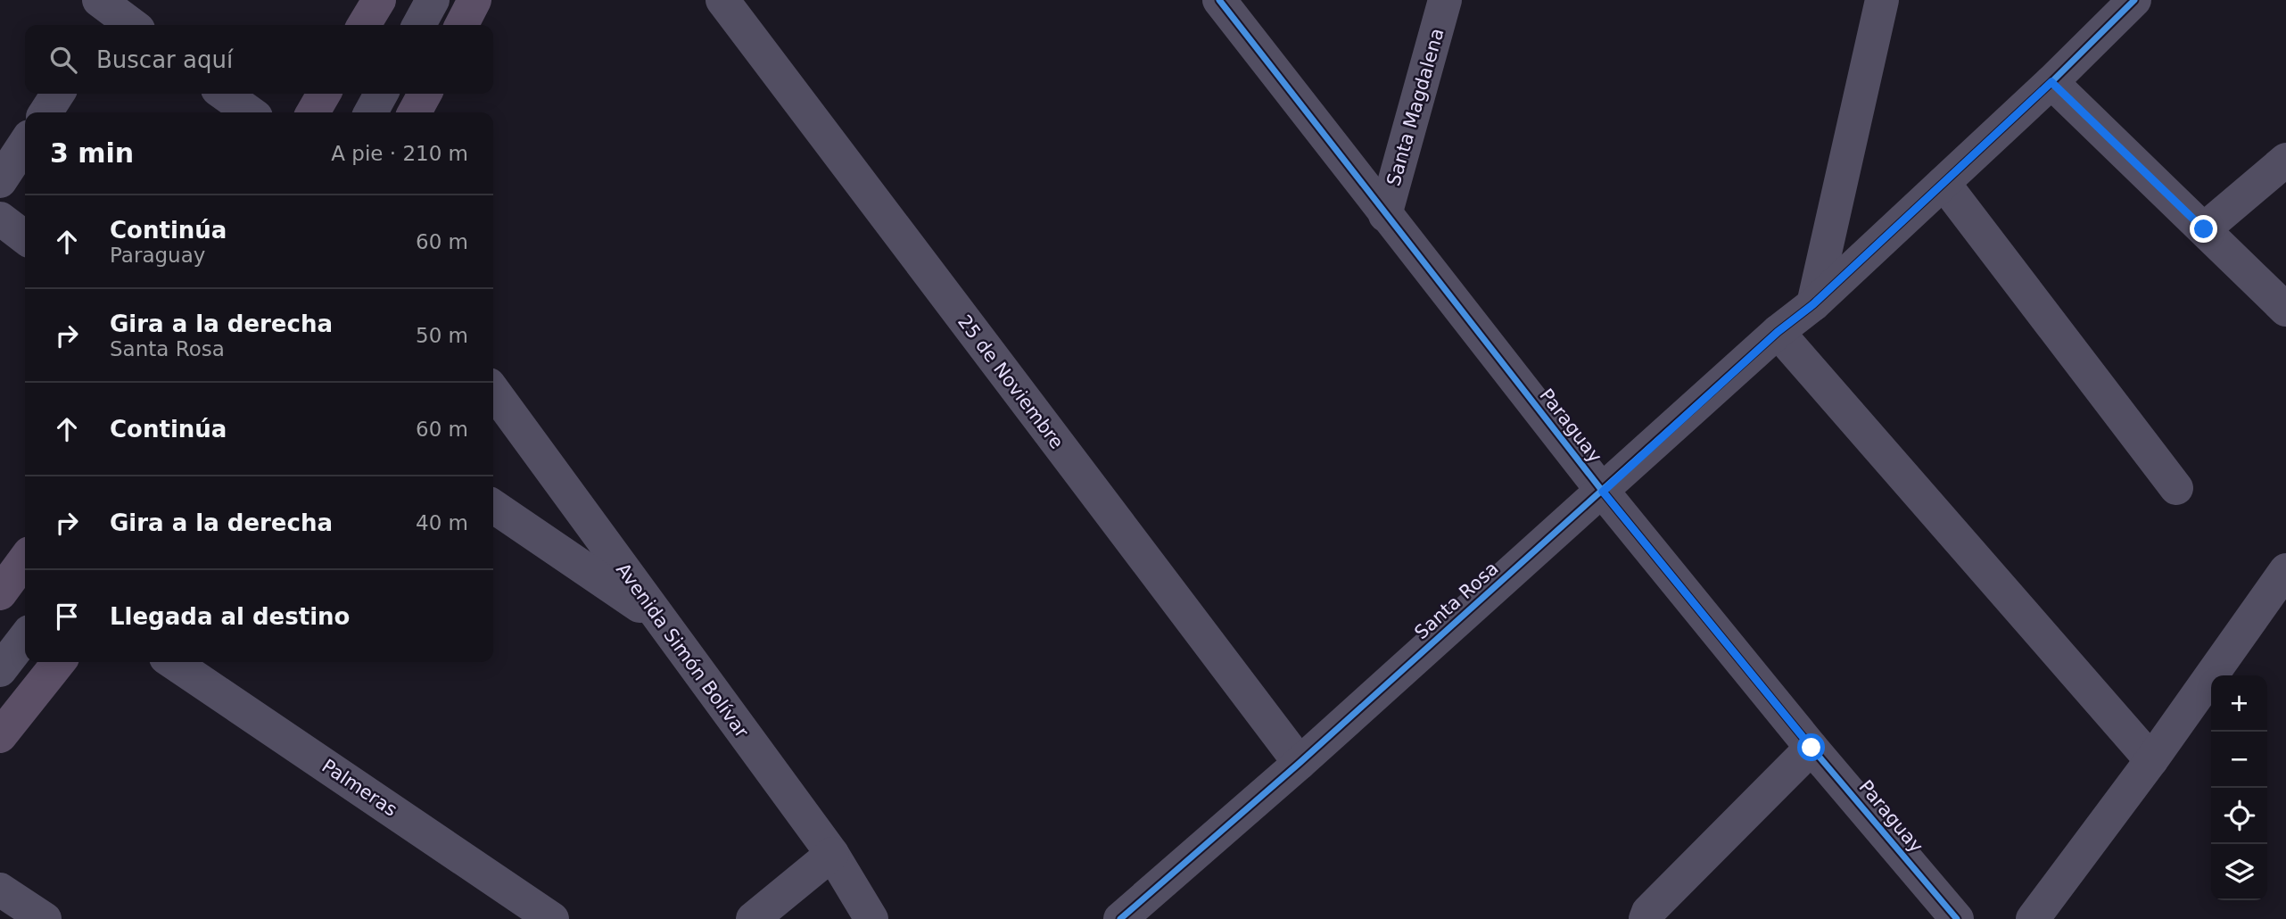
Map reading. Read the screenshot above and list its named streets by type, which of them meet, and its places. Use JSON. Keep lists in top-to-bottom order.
{
  "streets": {
    "street": [
      "Santa Magdalena",
      "25 de Noviembre",
      "Paraguay",
      "Santa Rosa",
      "Avenida Simón Bolívar",
      "Palmeras"
    ]
  },
  "crossings": [
    ["Santa Magdalena", "Paraguay"],
    ["25 de Noviembre", "Santa Rosa"],
    ["Paraguay", "Santa Rosa"]
  ],
  "page": {
    "search": "Buscar aquí",
    "heading": ["3 min", "A pie · 210 m"],
    "list": [
      ["Continúa", "Paraguay", "60 m"],
      ["Gira a la derecha", "Santa Rosa", "50 m"],
      ["Continúa", "60 m"],
      ["Gira a la derecha", "40 m"],
      "Llegada al destino"
    ],
    "map_buttons": ["+", "−"]
  }
}
